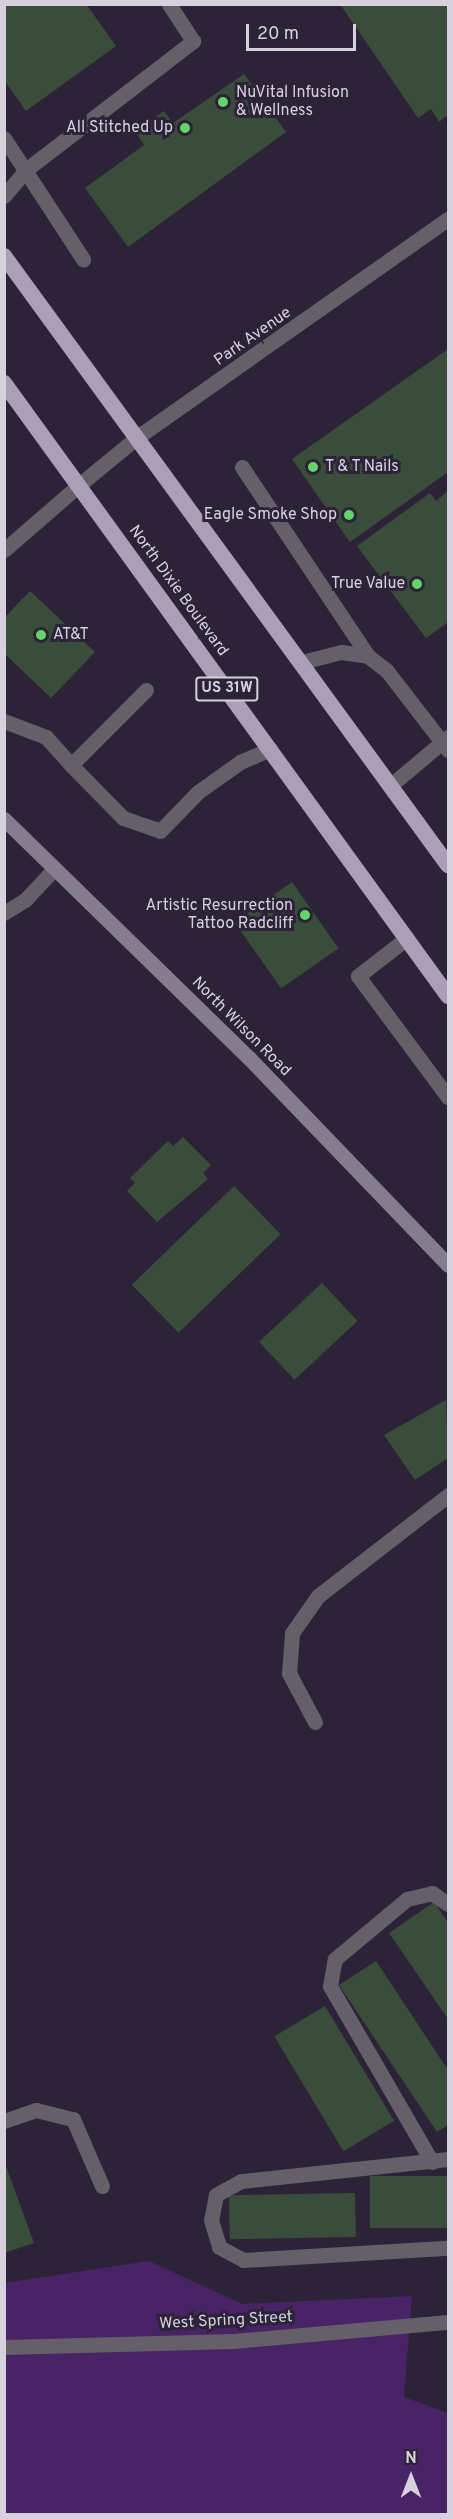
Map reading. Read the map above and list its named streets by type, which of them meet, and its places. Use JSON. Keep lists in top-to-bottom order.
{
  "streets": {
    "highway": ["North Dixie Boulevard", "US 31W"],
    "main road": ["North Wilson Road"],
    "street": ["Park Avenue", "West Spring Street"]
  },
  "crossings": [
    ["Park Avenue", "North Dixie Boulevard"]
  ],
  "places": [
    "NuVital Infusion & Wellness",
    "All Stitched Up",
    "T & T Nails",
    "Eagle Smoke Shop",
    "True Value",
    "AT&T",
    "Artistic Resurrection Tattoo Radcliff"
  ],
  "scale_bar": "20 m",
  "north": "top"
}
